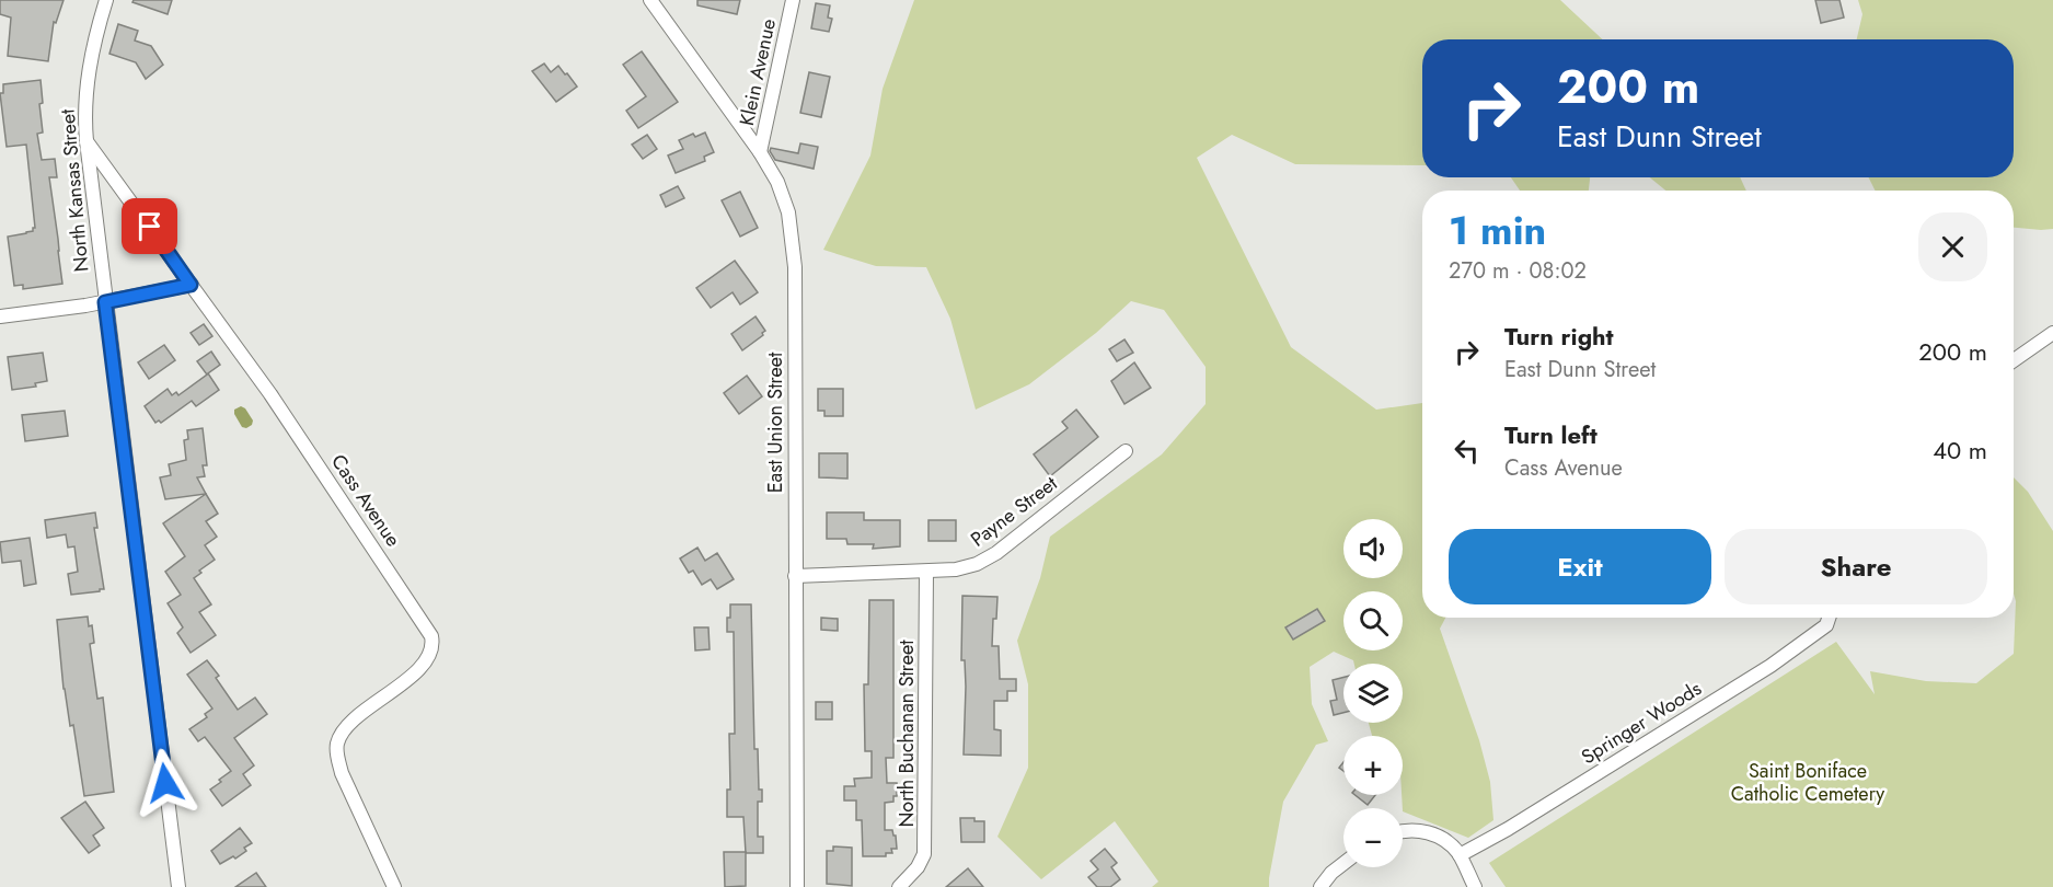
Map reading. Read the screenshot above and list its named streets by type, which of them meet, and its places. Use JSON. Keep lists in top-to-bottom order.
{
  "streets": {
    "street": [
      "Klein Avenue",
      "North Kansas Street",
      "East Union Street",
      "Cass Avenue",
      "Payne Street",
      "Springer Woods",
      "North Buchanan Street"
    ]
  },
  "crossings": [
    ["Klein Avenue", "East Union Street"],
    ["North Kansas Street", "Cass Avenue"],
    ["East Union Street", "Payne Street"],
    ["Payne Street", "North Buchanan Street"]
  ],
  "parks": ["Saint Boniface Catholic Cemetery"],
  "page": {
    "turn": ["200 m", "East Dunn Street"],
    "heading": ["1 min", "270 m · 08:02"],
    "list": [
      {
        "name": "Turn right",
        "note": "East Dunn Street",
        "value": "200 m"
      },
      {
        "name": "Turn left",
        "note": "Cass Avenue",
        "value": "40 m"
      }
    ],
    "buttons": ["Exit", "Share"],
    "map_buttons": ["+", "−"]
  }
}
